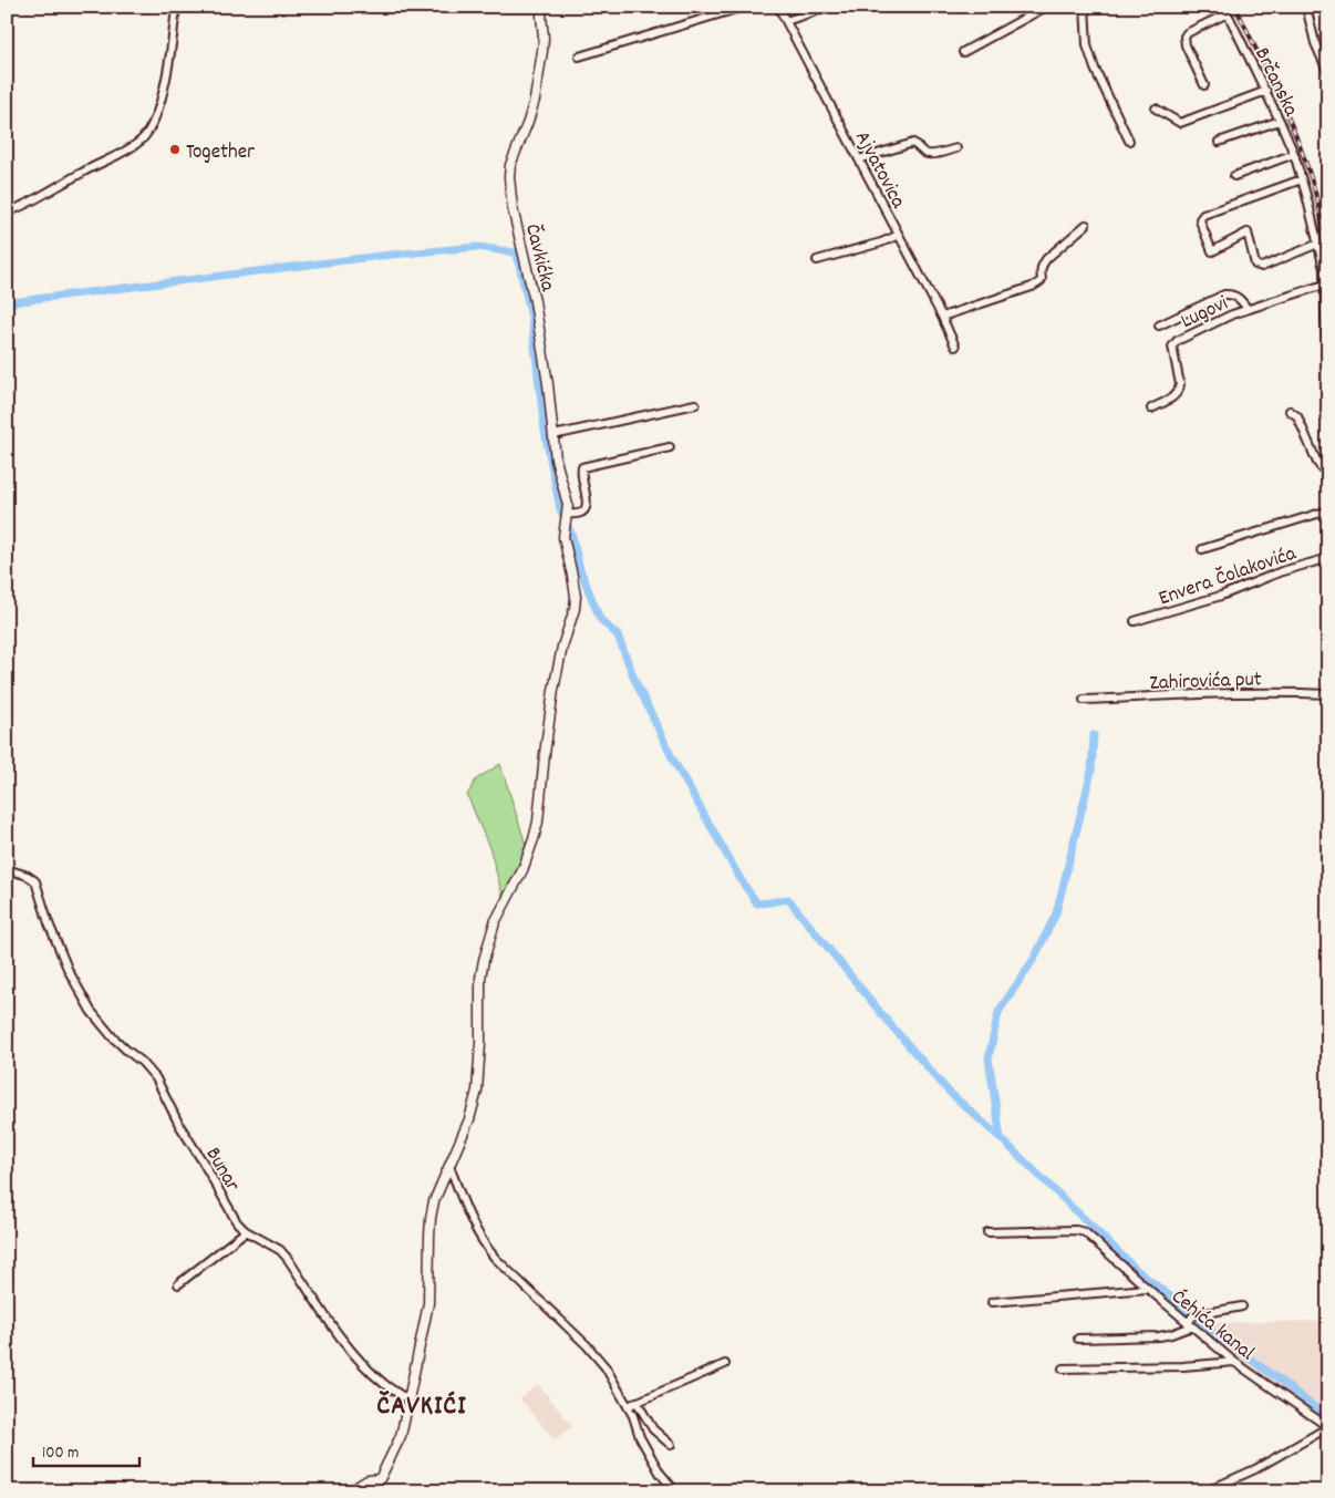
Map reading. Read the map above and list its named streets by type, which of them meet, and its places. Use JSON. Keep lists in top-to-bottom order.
{
  "streets": {
    "street": [
      "Brčanska",
      "Ajvatovica",
      "Čavkićka",
      "Lugovi",
      "Envera Čolakovića",
      "Zahirovića put",
      "Bunar",
      "Ćehića kanal"
    ]
  },
  "crossings": [
    ["Brčanska", "Lugovi"]
  ],
  "districts": ["ČAVKIĆI"],
  "places": ["Together"],
  "scale_bar": "100 m"
}
